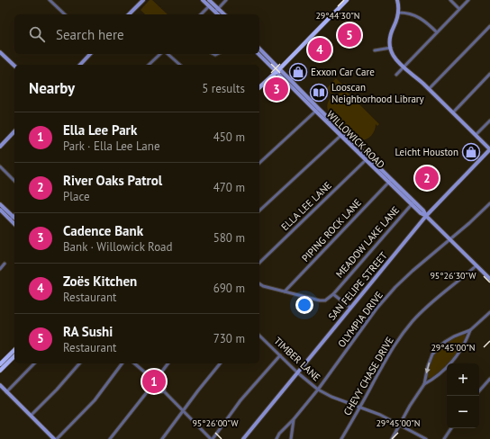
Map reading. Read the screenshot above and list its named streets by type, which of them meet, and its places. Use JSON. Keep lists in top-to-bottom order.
{
  "streets": {
    "main road": ["WILLOWICK ROAD", "SAN FELIPE STREET"],
    "street": [
      "ELLA LEE LANE",
      "PIPING ROCK LANE",
      "MEADOW LAKE LANE",
      "OLYMPIA DRIVE",
      "TIMBER LANE",
      "CHEVY CHASE DRIVE"
    ]
  },
  "crossings": [
    ["WILLOWICK ROAD", "ELLA LEE LANE"],
    ["WILLOWICK ROAD", "PIPING ROCK LANE"],
    ["WILLOWICK ROAD", "MEADOW LAKE LANE"],
    ["WILLOWICK ROAD", "SAN FELIPE STREET"],
    ["WILLOWICK ROAD", "OLYMPIA DRIVE"],
    ["WILLOWICK ROAD", "CHEVY CHASE DRIVE"],
    ["SAN FELIPE STREET", "TIMBER LANE"],
    ["OLYMPIA DRIVE", "TIMBER LANE"],
    ["TIMBER LANE", "CHEVY CHASE DRIVE"]
  ],
  "places": {
    "shop": ["Exxon Car Care", "Leicht Houston"],
    "library": ["Looscan Neighborhood Library"]
  },
  "page": {
    "search": "Search here",
    "pins": [
      "5",
      "4",
      "3",
      "2",
      "1"
    ],
    "heading": ["Nearby", "5 results"],
    "list": [
      {
        "mark": "1",
        "name": "Ella Lee Park",
        "note": "Park · Ella Lee Lane",
        "value": "450 m"
      },
      {
        "mark": "2",
        "name": "River Oaks Patrol",
        "note": "Place",
        "value": "470 m"
      },
      {
        "mark": "3",
        "name": "Cadence Bank",
        "note": "Bank · Willowick Road",
        "value": "580 m"
      },
      {
        "mark": "4",
        "name": "Zoës Kitchen",
        "note": "Restaurant",
        "value": "690 m"
      },
      {
        "mark": "5",
        "name": "RA Sushi",
        "note": "Restaurant",
        "value": "730 m"
      }
    ],
    "map_buttons": ["+", "−"]
  },
  "coordinates": [
    "29°44'30\"N",
    "95°26'30\"W",
    "29°45'00\"N",
    "95°26'00\"W"
  ]
}
